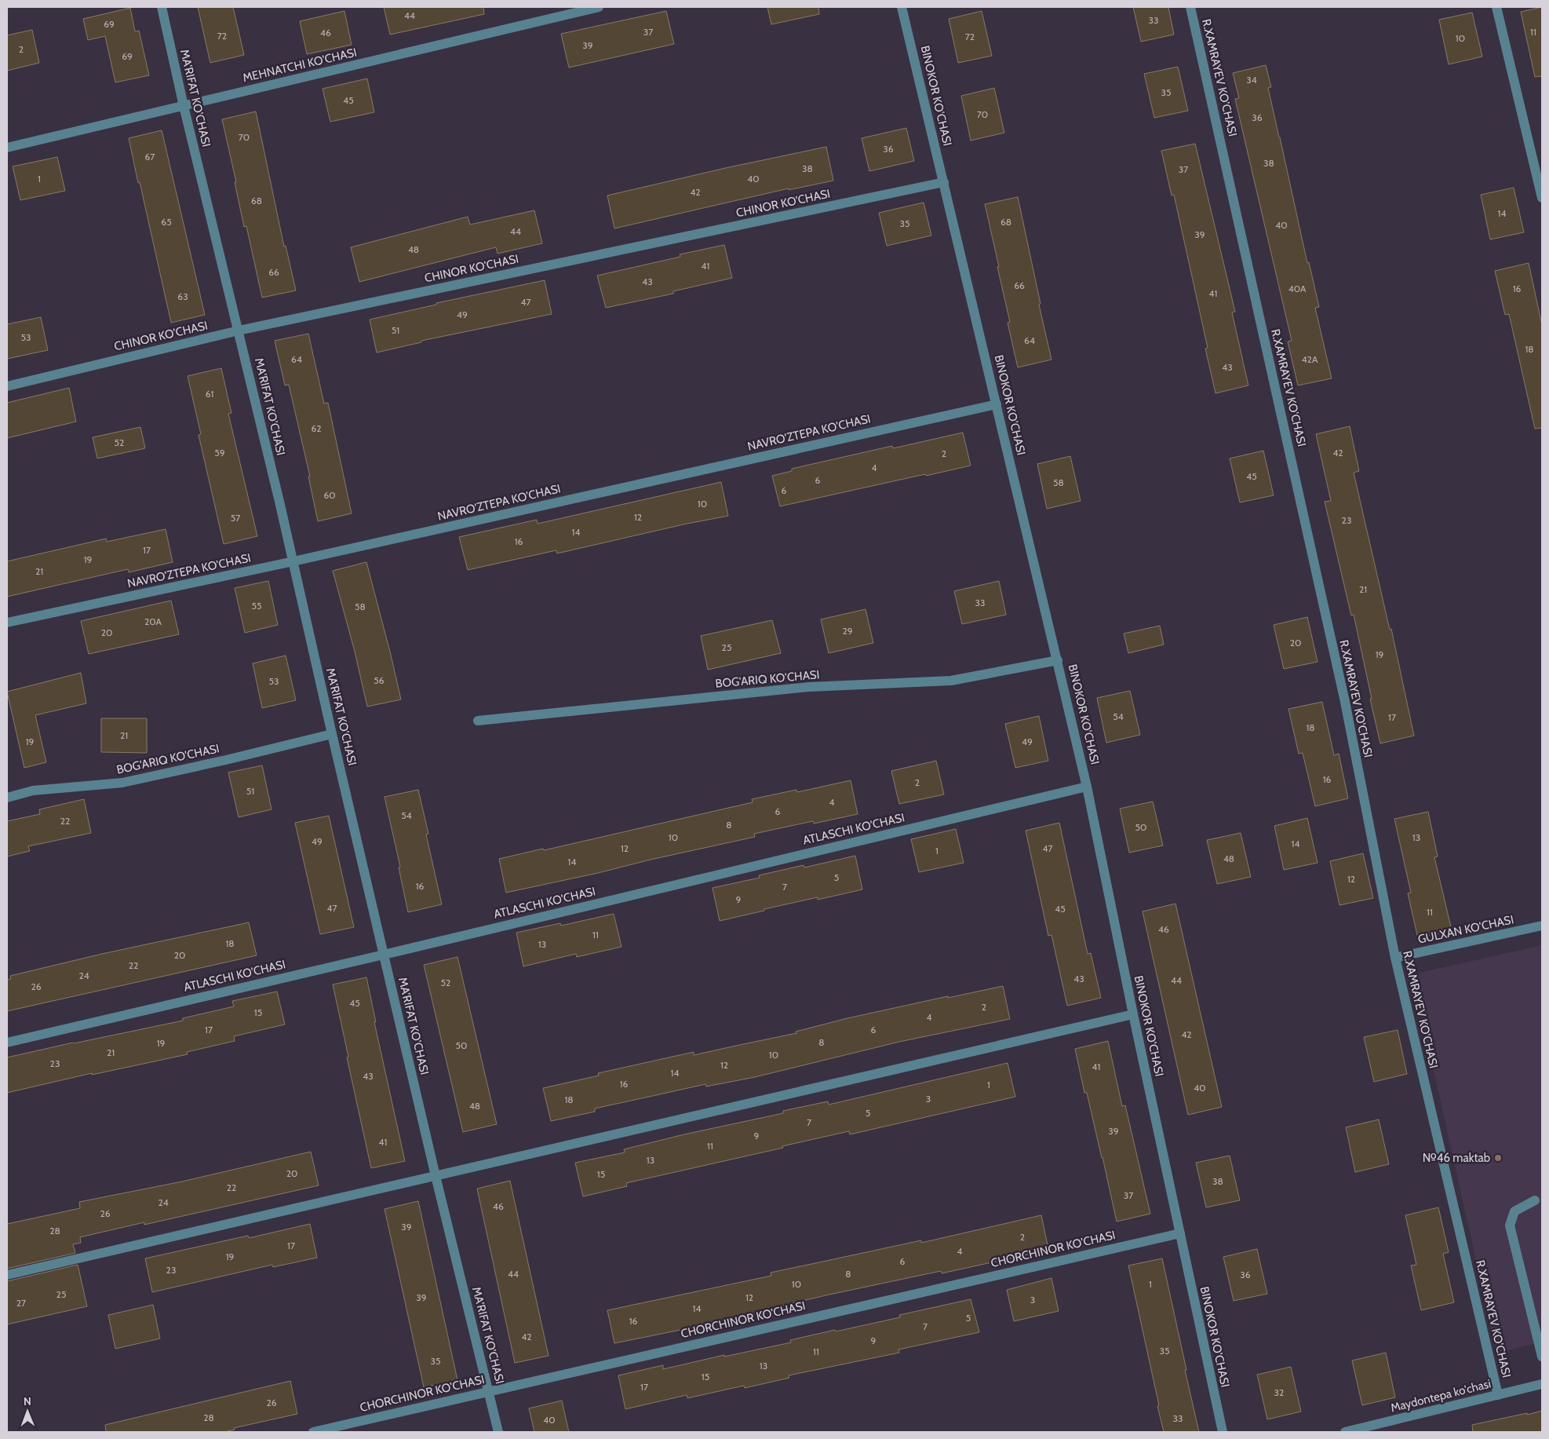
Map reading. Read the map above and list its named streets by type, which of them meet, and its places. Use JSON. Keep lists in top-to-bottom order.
{
  "streets": {
    "street": [
      "MEHNATCHI KO'CHASI",
      "R.XAMRAYEV KO'CHASI",
      "BINOKOR KO'CHASI",
      "MA'RIFAT KO'CHASI",
      "CHINOR KO'CHASI",
      "NAVRO'ZTEPA KO'CHASI",
      "BOG'ARIQ KO'CHASI",
      "ATLASCHI KO'CHASI",
      "GULXAN KO'CHASI",
      "CHORCHINOR KO'CHASI",
      "Maydontepa ko'chasi"
    ]
  },
  "crossings": [
    ["MEHNATCHI KO'CHASI", "MA'RIFAT KO'CHASI"],
    ["R.XAMRAYEV KO'CHASI", "GULXAN KO'CHASI"],
    ["R.XAMRAYEV KO'CHASI", "Maydontepa ko'chasi"],
    ["BINOKOR KO'CHASI", "CHINOR KO'CHASI"],
    ["BINOKOR KO'CHASI", "NAVRO'ZTEPA KO'CHASI"],
    ["BINOKOR KO'CHASI", "BOG'ARIQ KO'CHASI"],
    ["BINOKOR KO'CHASI", "ATLASCHI KO'CHASI"],
    ["BINOKOR KO'CHASI", "CHORCHINOR KO'CHASI"],
    ["MA'RIFAT KO'CHASI", "CHINOR KO'CHASI"],
    ["MA'RIFAT KO'CHASI", "NAVRO'ZTEPA KO'CHASI"],
    ["MA'RIFAT KO'CHASI", "BOG'ARIQ KO'CHASI"],
    ["MA'RIFAT KO'CHASI", "ATLASCHI KO'CHASI"],
    ["MA'RIFAT KO'CHASI", "CHORCHINOR KO'CHASI"]
  ],
  "places": ["№46 maktab"],
  "house_numbers": [
    "44",
    "33",
    "69",
    "37",
    "11",
    "46",
    "72",
    "72",
    "10",
    "39",
    "2",
    "69",
    "34",
    "35",
    "45",
    "70",
    "36",
    "70",
    "36",
    "67",
    "38",
    "38",
    "37",
    "1",
    "40",
    "42",
    "68",
    "14",
    "65",
    "68",
    "35",
    "40",
    "44",
    "39",
    "48",
    "41",
    "66",
    "43",
    "66",
    "40A",
    "16",
    "41",
    "63",
    "47",
    "49",
    "51",
    "53",
    "64",
    "18",
    "64",
    "42A",
    "43",
    "61",
    "62",
    "52",
    "59",
    "42",
    "2",
    "4",
    "45",
    "6",
    "58",
    "6",
    "60",
    "10",
    "12",
    "57",
    "23",
    "14",
    "16",
    "17",
    "19",
    "21",
    "21",
    "33",
    "55",
    "58",
    "20A",
    "29",
    "20",
    "20",
    "25",
    "19",
    "56",
    "53",
    "54",
    "17",
    "18",
    "21",
    "19",
    "49",
    "16",
    "2",
    "51",
    "4",
    "6",
    "54",
    "22",
    "8",
    "50",
    "10",
    "13",
    "49",
    "14",
    "12",
    "47",
    "1",
    "48",
    "14",
    "5",
    "12",
    "16",
    "7",
    "9",
    "47",
    "45",
    "11",
    "46",
    "11",
    "18",
    "13",
    "20",
    "22",
    "24",
    "43",
    "44",
    "52",
    "26",
    "45",
    "2",
    "15",
    "4",
    "17",
    "6",
    "42",
    "8",
    "19",
    "50",
    "21",
    "10",
    "23",
    "12",
    "41",
    "14",
    "43",
    "16",
    "1",
    "40",
    "3",
    "18",
    "48",
    "5",
    "7",
    "39",
    "9",
    "41",
    "11",
    "13",
    "20",
    "15",
    "38",
    "22",
    "37",
    "24",
    "46",
    "26",
    "39",
    "28",
    "2",
    "17",
    "4",
    "19",
    "6",
    "23",
    "44",
    "8",
    "36",
    "10",
    "1",
    "25",
    "39",
    "12",
    "3",
    "27",
    "14",
    "5",
    "16",
    "7",
    "42",
    "9",
    "35",
    "11",
    "35",
    "13",
    "15",
    "17",
    "32",
    "26",
    "28",
    "33",
    "40"
  ],
  "north": "top"
}
